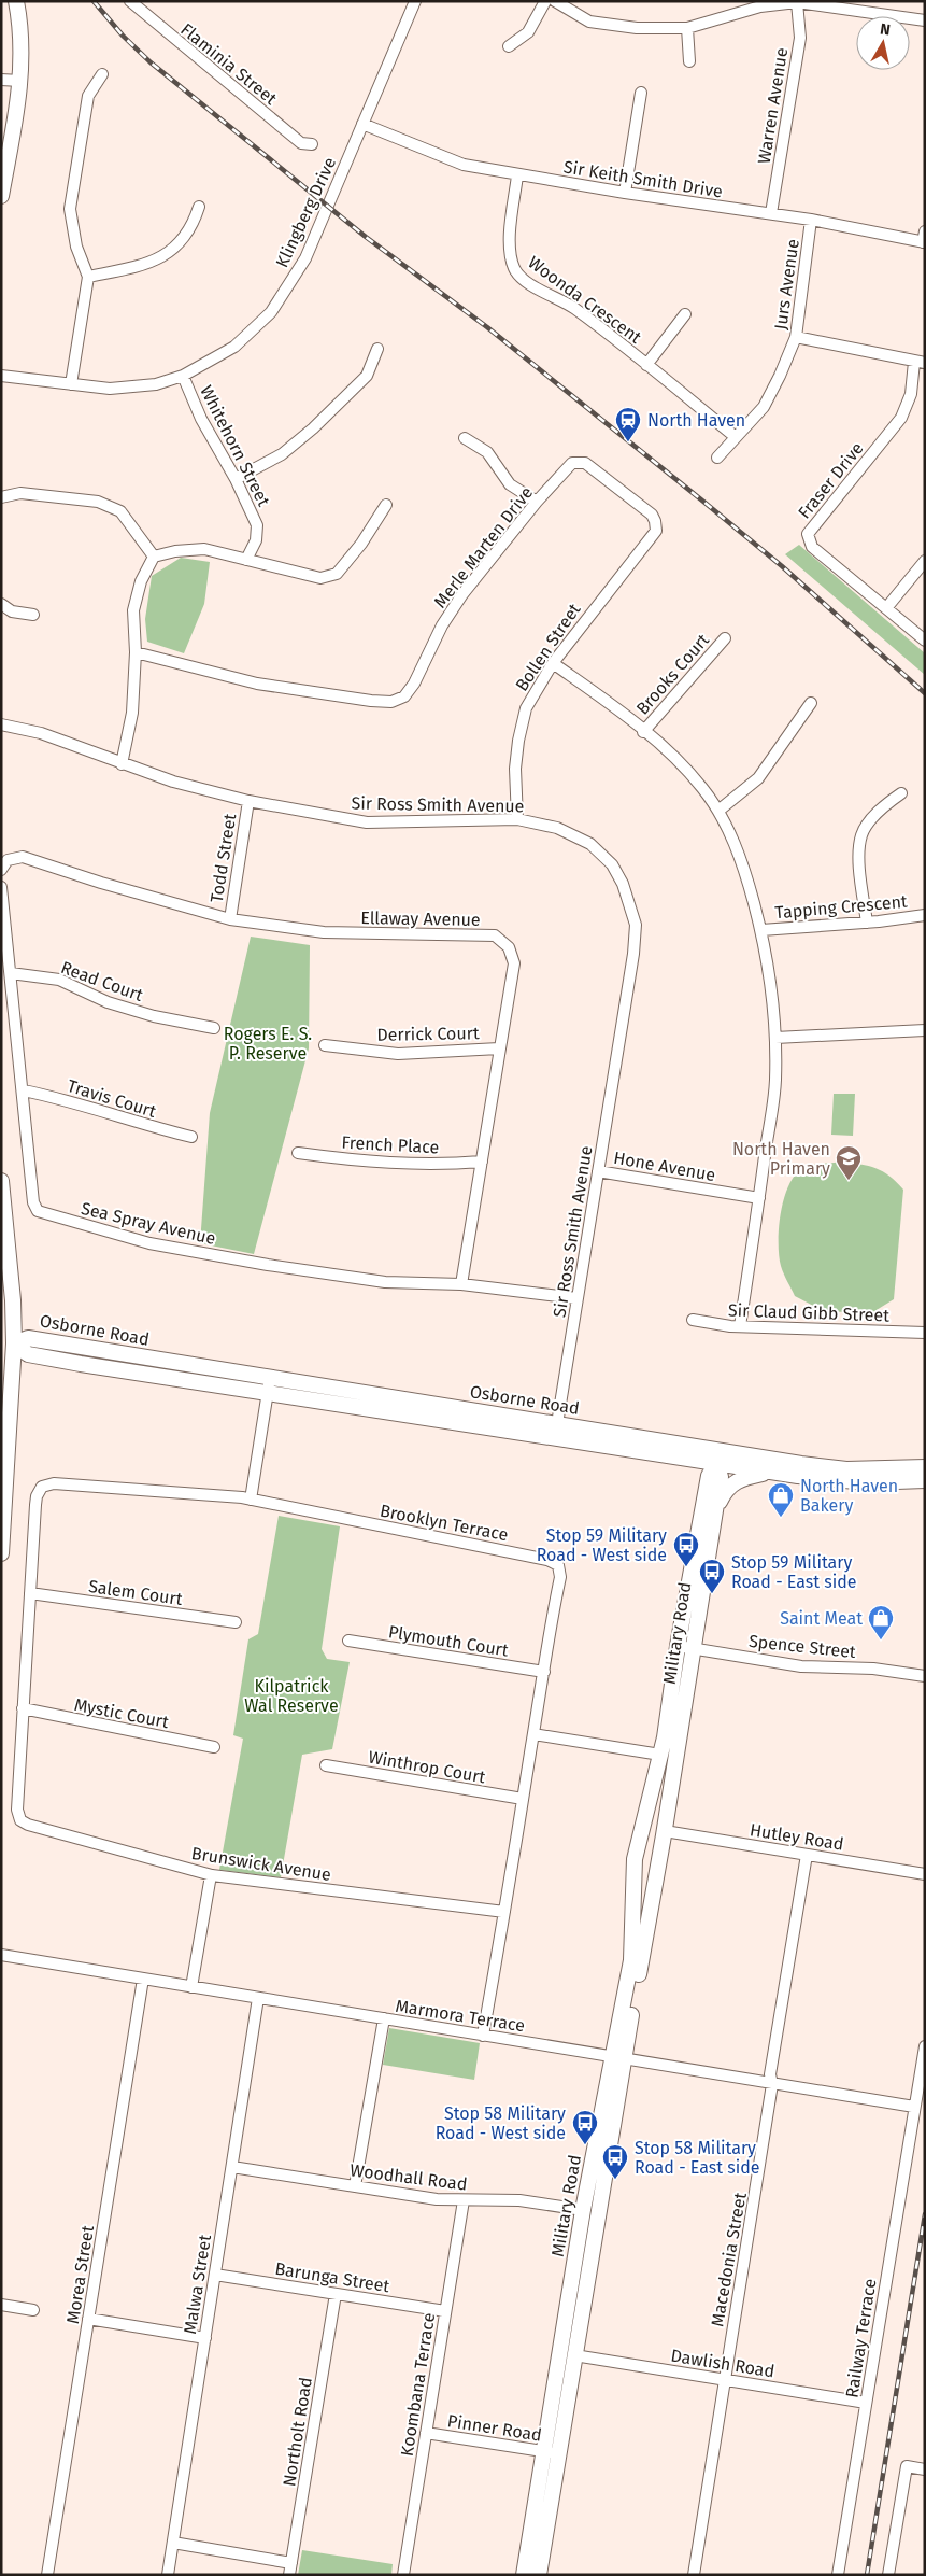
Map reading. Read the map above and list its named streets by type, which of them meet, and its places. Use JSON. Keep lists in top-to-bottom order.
{
  "streets": {
    "street": [
      "Flaminia Street",
      "Warren Avenue",
      "Sir Keith Smith Drive",
      "Klingberg Drive",
      "Jurs Avenue",
      "Woonda Crescent",
      "Whitehorn Street",
      "Fraser Drive",
      "Merle Marten Drive",
      "Bollen Street",
      "Brooks Court",
      "Sir Ross Smith Avenue",
      "Todd Street",
      "Tapping Crescent",
      "Ellaway Avenue",
      "Read Court",
      "Derrick Court",
      "Travis Court",
      "French Place",
      "Hone Avenue",
      "Sea Spray Avenue",
      "Sir Claud Gibb Street",
      "Osborne Road",
      "Brooklyn Terrace",
      "Salem Court",
      "Military Road",
      "Plymouth Court",
      "Spence Street",
      "Mystic Court",
      "Winthrop Court",
      "Hutley Road",
      "Brunswick Avenue",
      "Marmora Terrace",
      "Woodhall Road",
      "Macedonia Street",
      "Morea Street",
      "Barunga Street",
      "Malwa Street",
      "Railway Terrace",
      "Dawlish Road",
      "Koombana Terrace",
      "Pinner Road",
      "Northolt Road"
    ]
  },
  "crossings": [
    ["Warren Avenue", "Sir Keith Smith Drive"],
    ["Sir Keith Smith Drive", "Klingberg Drive"],
    ["Sir Keith Smith Drive", "Jurs Avenue"],
    ["Sir Keith Smith Drive", "Woonda Crescent"],
    ["Klingberg Drive", "Whitehorn Street"],
    ["Jurs Avenue", "Woonda Crescent"],
    ["Merle Marten Drive", "Bollen Street"],
    ["Bollen Street", "Sir Ross Smith Avenue"],
    ["Sir Ross Smith Avenue", "Todd Street"],
    ["Sir Ross Smith Avenue", "Hone Avenue"],
    ["Sir Ross Smith Avenue", "Sea Spray Avenue"],
    ["Sir Ross Smith Avenue", "Osborne Road"],
    ["Todd Street", "Ellaway Avenue"],
    ["Ellaway Avenue", "Derrick Court"],
    ["Ellaway Avenue", "French Place"],
    ["Ellaway Avenue", "Sea Spray Avenue"],
    ["Read Court", "Sea Spray Avenue"],
    ["Travis Court", "Sea Spray Avenue"],
    ["Brooklyn Terrace", "Salem Court"],
    ["Brooklyn Terrace", "Plymouth Court"],
    ["Brooklyn Terrace", "Winthrop Court"],
    ["Brooklyn Terrace", "Brunswick Avenue"],
    ["Brooklyn Terrace", "Marmora Terrace"],
    ["Military Road", "Spence Street"],
    ["Military Road", "Hutley Road"],
    ["Military Road", "Marmora Terrace"],
    ["Military Road", "Woodhall Road"],
    ["Military Road", "Dawlish Road"],
    ["Military Road", "Pinner Road"],
    ["Mystic Court", "Brunswick Avenue"],
    ["Hutley Road", "Macedonia Street"],
    ["Marmora Terrace", "Macedonia Street"],
    ["Marmora Terrace", "Morea Street"],
    ["Marmora Terrace", "Malwa Street"],
    ["Marmora Terrace", "Railway Terrace"],
    ["Woodhall Road", "Malwa Street"],
    ["Woodhall Road", "Koombana Terrace"],
    ["Macedonia Street", "Dawlish Road"],
    ["Barunga Street", "Malwa Street"],
    ["Barunga Street", "Koombana Terrace"],
    ["Barunga Street", "Northolt Road"],
    ["Railway Terrace", "Dawlish Road"],
    ["Koombana Terrace", "Pinner Road"]
  ],
  "parks": ["Rogers E. S. P. Reserve", "Kilpatrick Wal Reserve"],
  "places": {
    "station": ["North Haven"],
    "school or university": ["North Haven Primary"],
    "shop": ["North Haven Bakery", "Saint Meat"],
    "bus stop": [
      "Stop 59 Military Road - West side",
      "Stop 59 Military Road - East side",
      "Stop 58 Military Road - West side",
      "Stop 58 Military Road - East side"
    ]
  },
  "north": "top"
}
